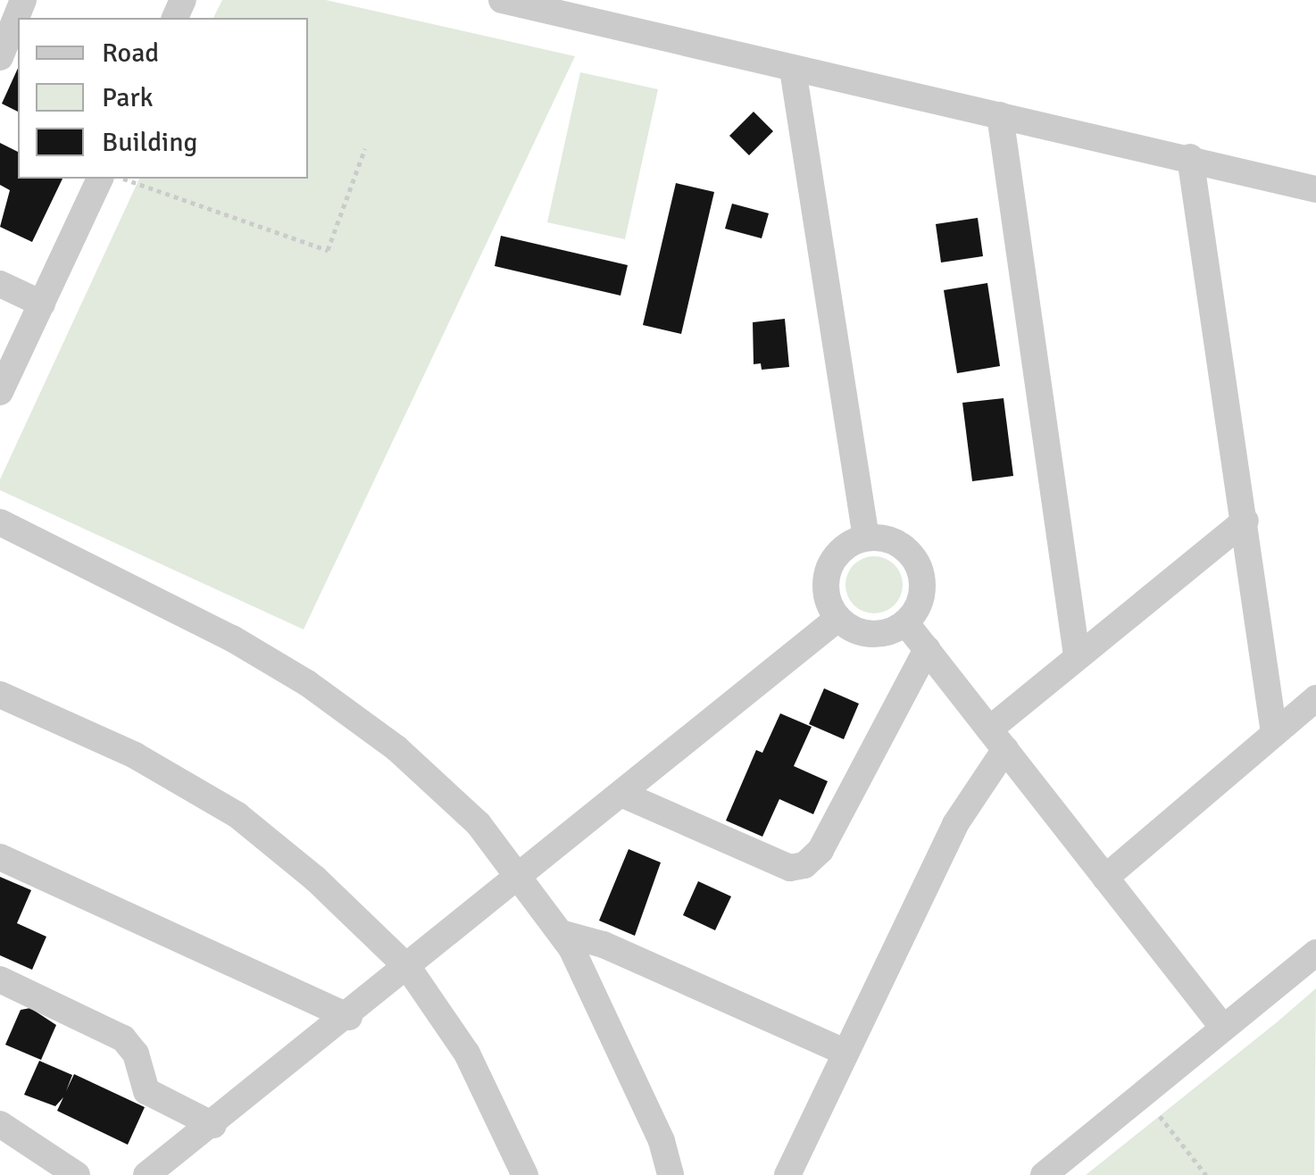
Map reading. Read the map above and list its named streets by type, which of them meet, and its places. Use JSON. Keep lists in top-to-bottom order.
{
  "legend": ["Road", "Park", "Building"]
}
